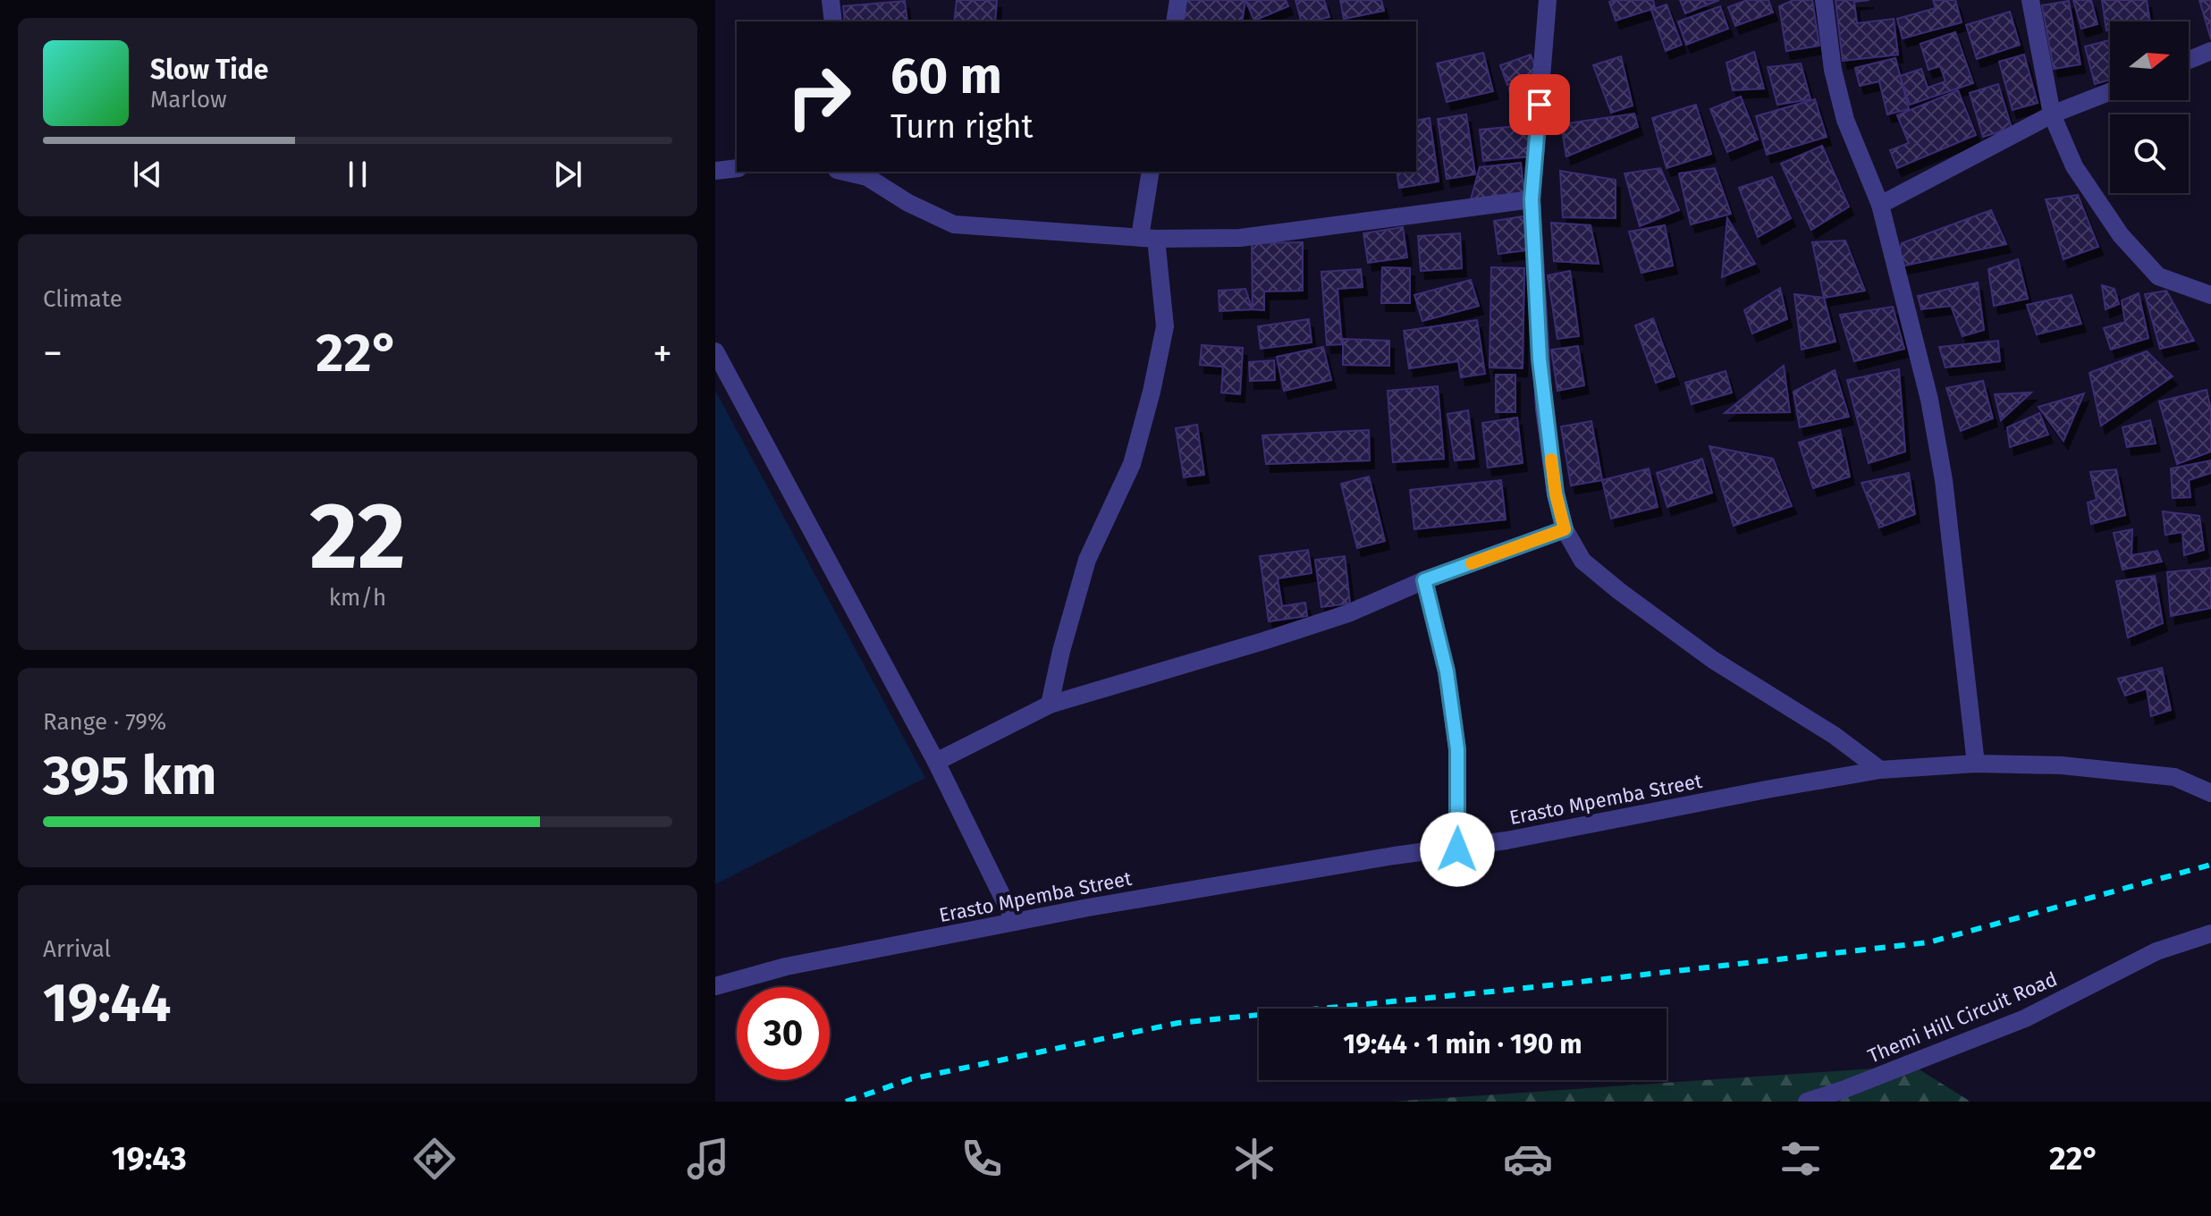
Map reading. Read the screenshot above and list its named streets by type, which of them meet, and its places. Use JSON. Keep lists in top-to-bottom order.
{
  "streets": {
    "street": ["Erasto Mpemba Street", "Themi Hill Circuit Road"]
  },
  "north": "right",
  "page": {
    "turn": ["60 m", "Turn right"],
    "song": ["Slow Tide", "Marlow"],
    "tile": [
      "Climate",
      ["22", "km/h"],
      ["Range · 79%", "395 km"],
      ["Arrival", "19:44"]
    ],
    "heat": ["−", "22°", "+"],
    "limit": "30",
    "trip": "19:44 · 1 min · 190 m",
    "tabs": ["19:43", "22°"]
  }
}
